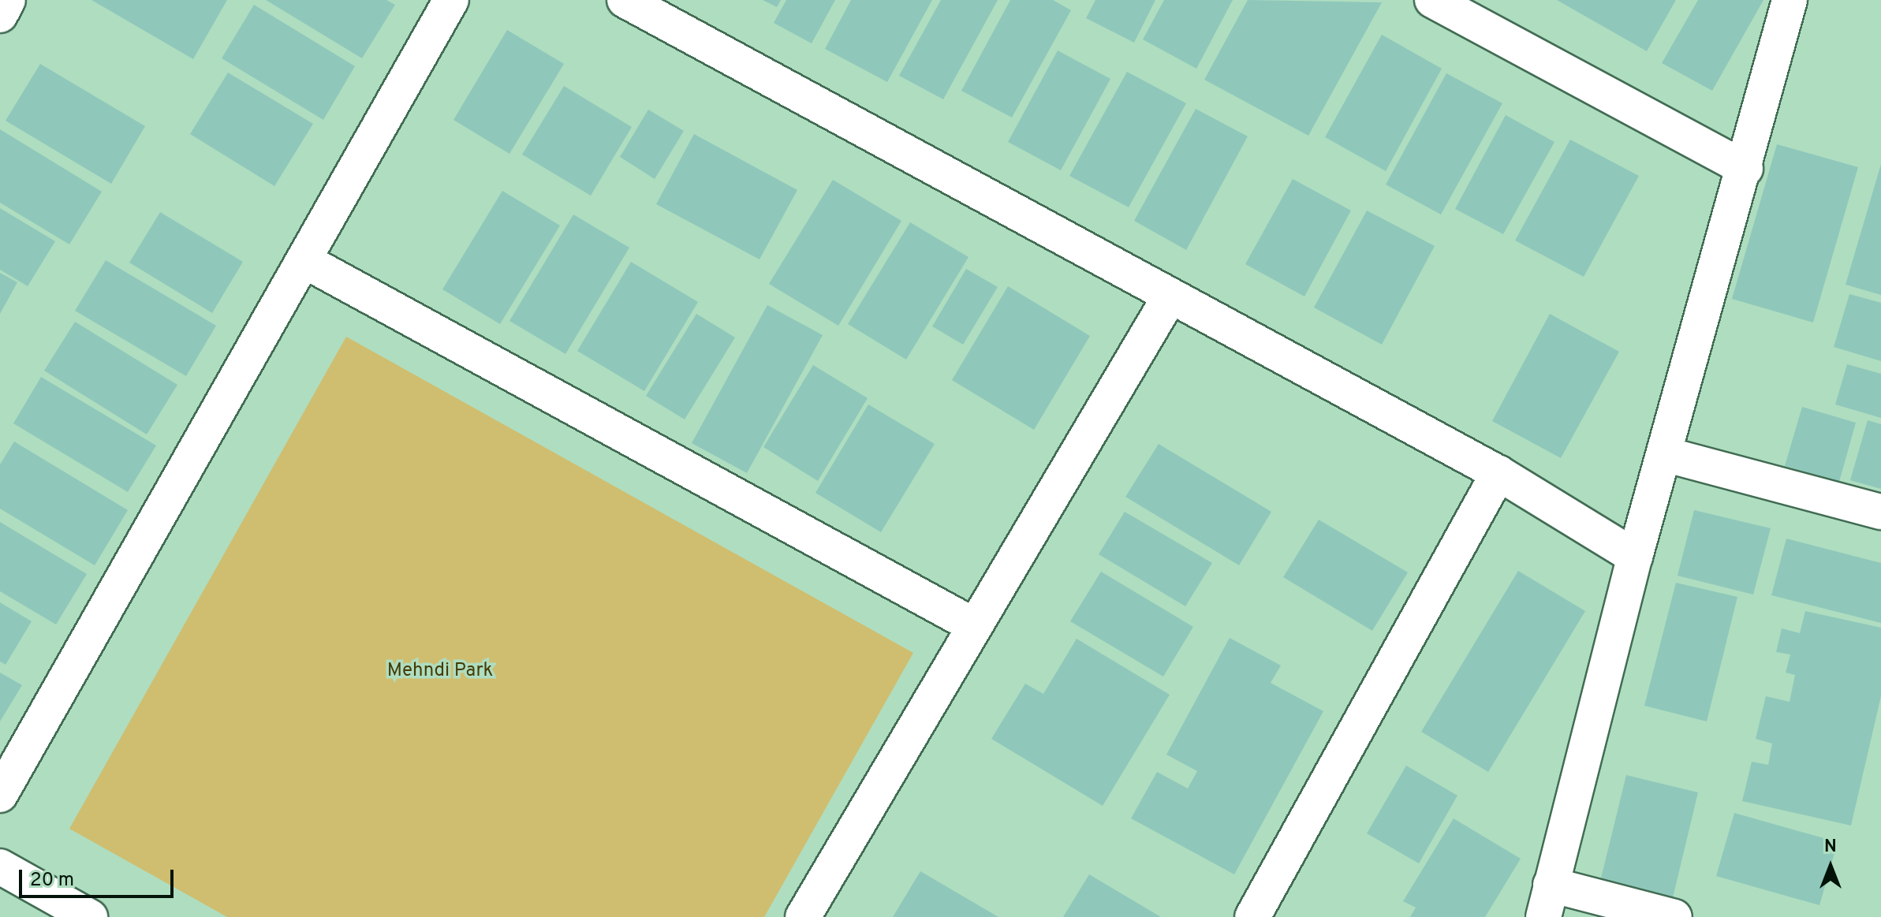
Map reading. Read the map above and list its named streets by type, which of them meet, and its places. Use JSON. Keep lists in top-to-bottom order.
{
  "parks": ["Mehndi Park"],
  "scale_bar": "20 m",
  "north": "top"
}
